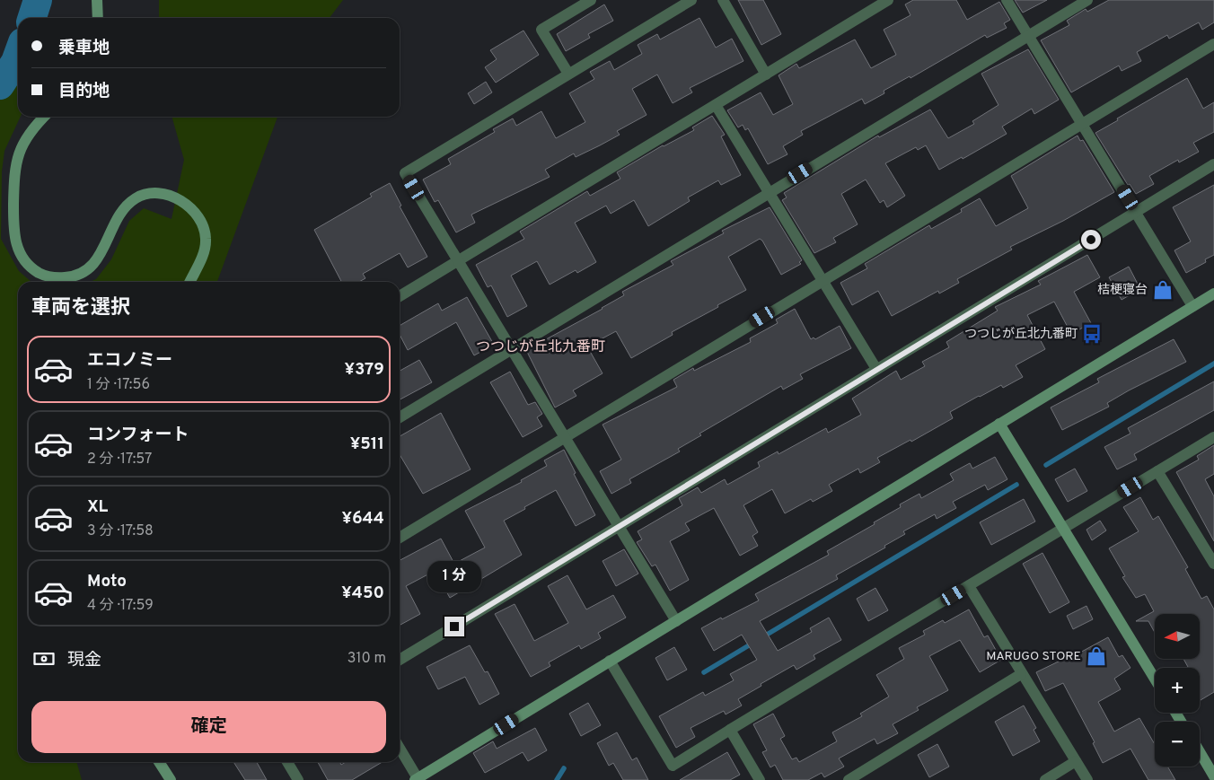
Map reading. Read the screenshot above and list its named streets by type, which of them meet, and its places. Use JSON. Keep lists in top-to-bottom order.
{
  "districts": ["つつじが丘北九番町"],
  "places": {
    "shop": ["桔梗寝台", "MARUGO STORE"],
    "bus stop": ["つつじが丘北九番町"]
  },
  "north": "left",
  "page": {
    "banner": ["乗車地", "目的地"],
    "heading": "車両を選択",
    "list": [
      {
        "name": "エコノミー",
        "note": "1 分 · 17:56",
        "value": "¥379"
      },
      {
        "name": "コンフォート",
        "note": "2 分 · 17:57",
        "value": "¥511"
      },
      {
        "name": "XL",
        "note": "3 分 · 17:58",
        "value": "¥644"
      },
      {
        "name": "Moto",
        "note": "4 分 · 17:59",
        "value": "¥450"
      }
    ],
    "bubble": "1 分",
    "map_buttons": ["+", "−"],
    "pay": ["現金", "310 m"],
    "buttons": "確定"
  }
}
